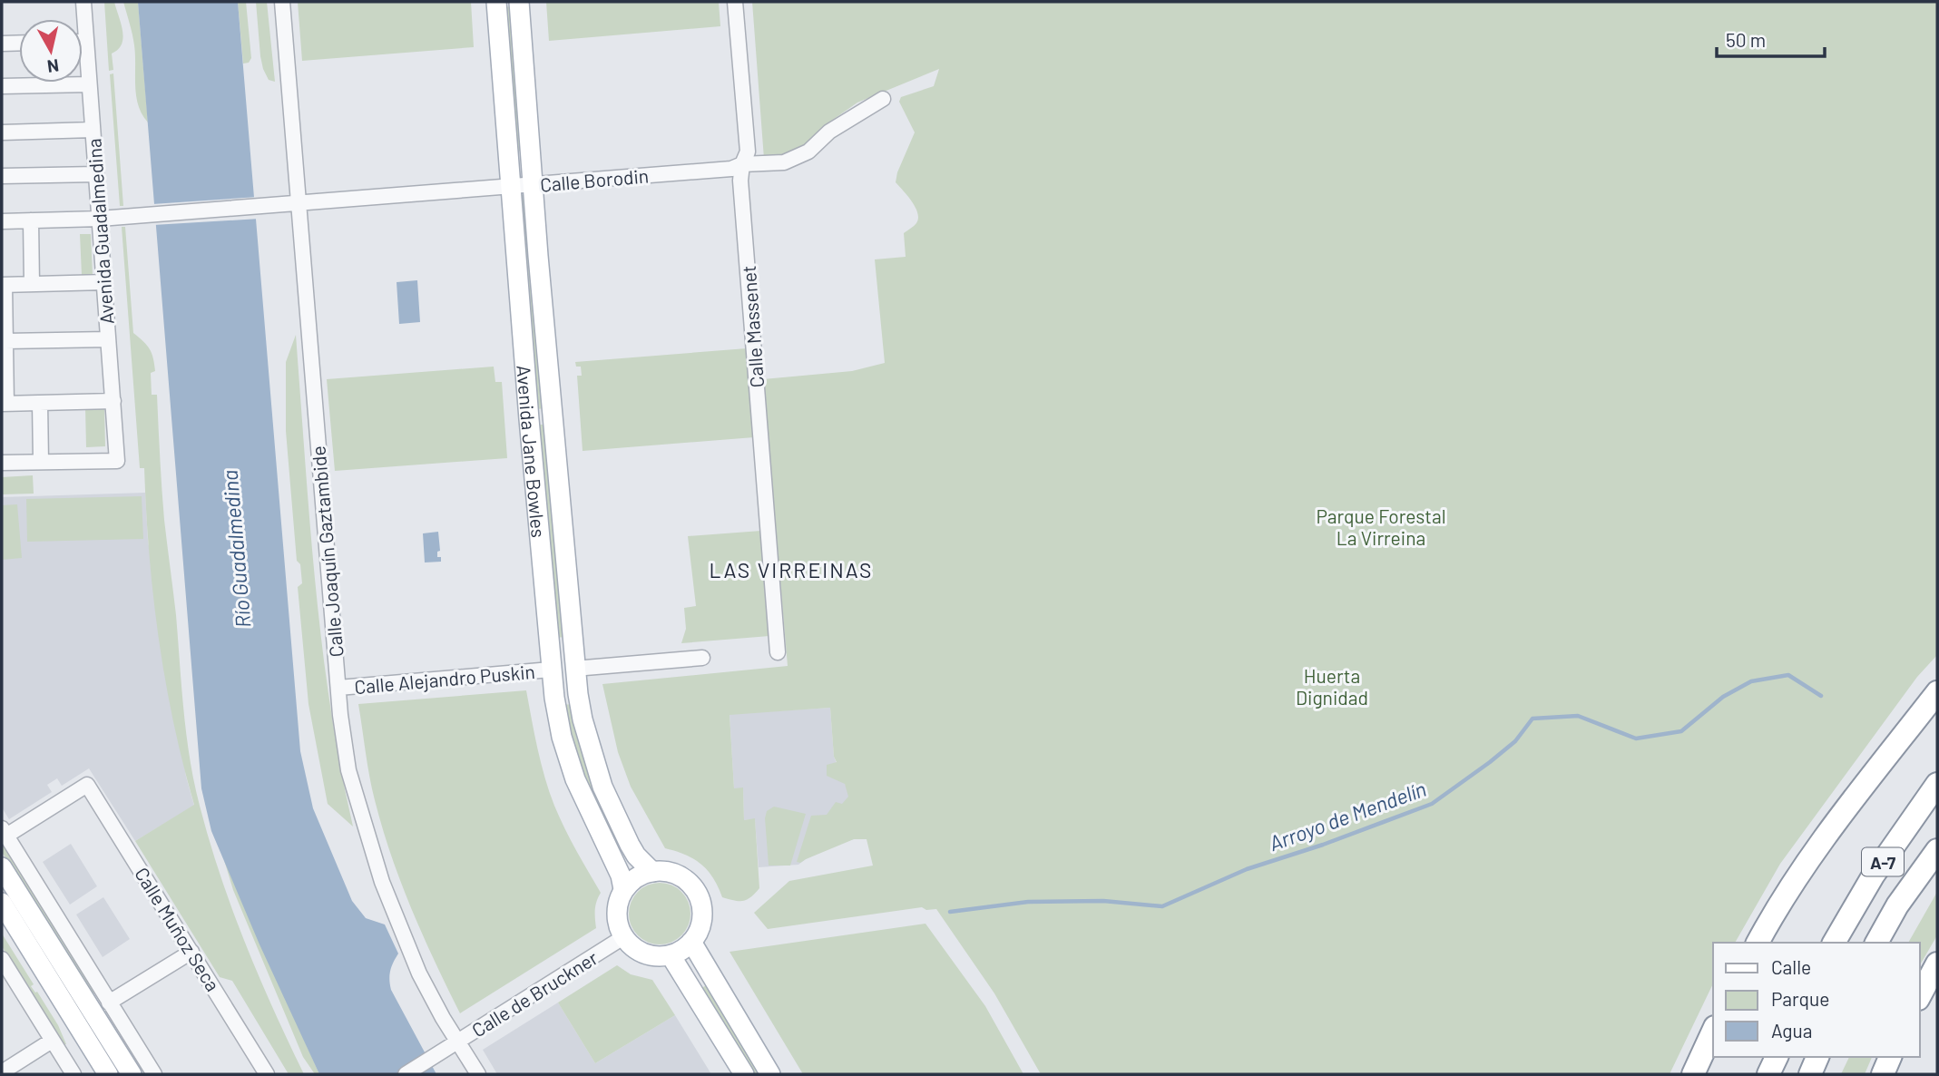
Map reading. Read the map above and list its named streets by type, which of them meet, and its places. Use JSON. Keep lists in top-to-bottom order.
{
  "streets": {
    "highway": ["A-7"],
    "main road": ["Avenida Jane Bowles"],
    "street": [
      "Calle Borodin",
      "Avenida Guadalmedina",
      "Calle Massenet",
      "Calle Joaquín Gaztambide",
      "Calle Alejandro Puskin",
      "Calle Muñoz Seca",
      "Calle de Bruckner"
    ]
  },
  "crossings": [
    ["Calle Borodin", "Avenida Guadalmedina"],
    ["Calle Borodin", "Calle Massenet"],
    ["Calle Borodin", "Avenida Jane Bowles"],
    ["Calle Borodin", "Calle Joaquín Gaztambide"],
    ["Avenida Jane Bowles", "Calle Alejandro Puskin"],
    ["Avenida Jane Bowles", "Calle de Bruckner"],
    ["Calle Joaquín Gaztambide", "Calle Alejandro Puskin"],
    ["Calle Joaquín Gaztambide", "Calle de Bruckner"]
  ],
  "districts": ["LAS VIRREINAS"],
  "water": ["Río Guadalmedina", "Arroyo de Mendelín"],
  "parks": ["Parque Forestal La Virreina", "Huerta Dignidad"],
  "legend": ["Calle", "Parque", "Agua"],
  "scale_bar": "50 m",
  "north": "bottom"
}
